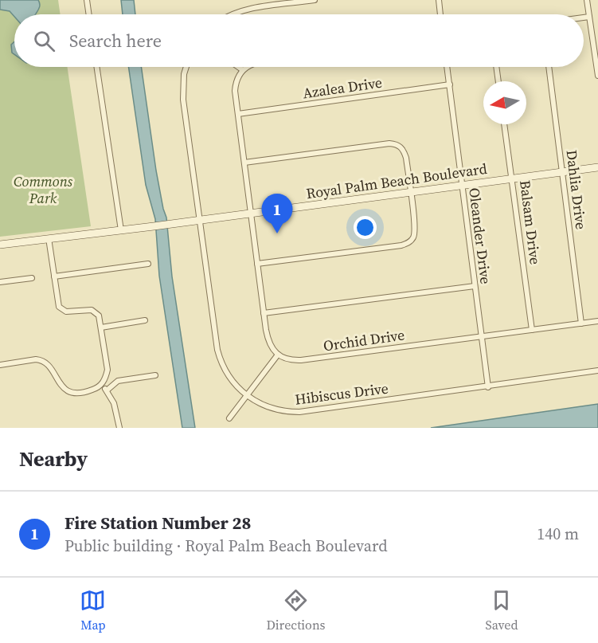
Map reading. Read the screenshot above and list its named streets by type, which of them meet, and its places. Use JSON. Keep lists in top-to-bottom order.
{
  "streets": {
    "street": [
      "Azalea Drive",
      "Royal Palm Beach Boulevard",
      "Dahlia Drive",
      "Balsam Drive",
      "Oleander Drive",
      "Orchid Drive",
      "Hibiscus Drive"
    ]
  },
  "crossings": [
    ["Azalea Drive", "Oleander Drive"],
    ["Royal Palm Beach Boulevard", "Dahlia Drive"],
    ["Royal Palm Beach Boulevard", "Balsam Drive"],
    ["Royal Palm Beach Boulevard", "Oleander Drive"],
    ["Royal Palm Beach Boulevard", "Hibiscus Drive"],
    ["Dahlia Drive", "Orchid Drive"],
    ["Balsam Drive", "Orchid Drive"],
    ["Oleander Drive", "Orchid Drive"],
    ["Oleander Drive", "Hibiscus Drive"]
  ],
  "parks": ["Commons Park"],
  "north": "left",
  "page": {
    "search": "Search here",
    "pins": "1",
    "heading": "Nearby",
    "list": [
      {
        "mark": "1",
        "name": "Fire Station Number 28",
        "note": "Public building · Royal Palm Beach Boulevard",
        "value": "140 m"
      }
    ],
    "nav": ["Map", "Directions", "Saved"]
  }
}
